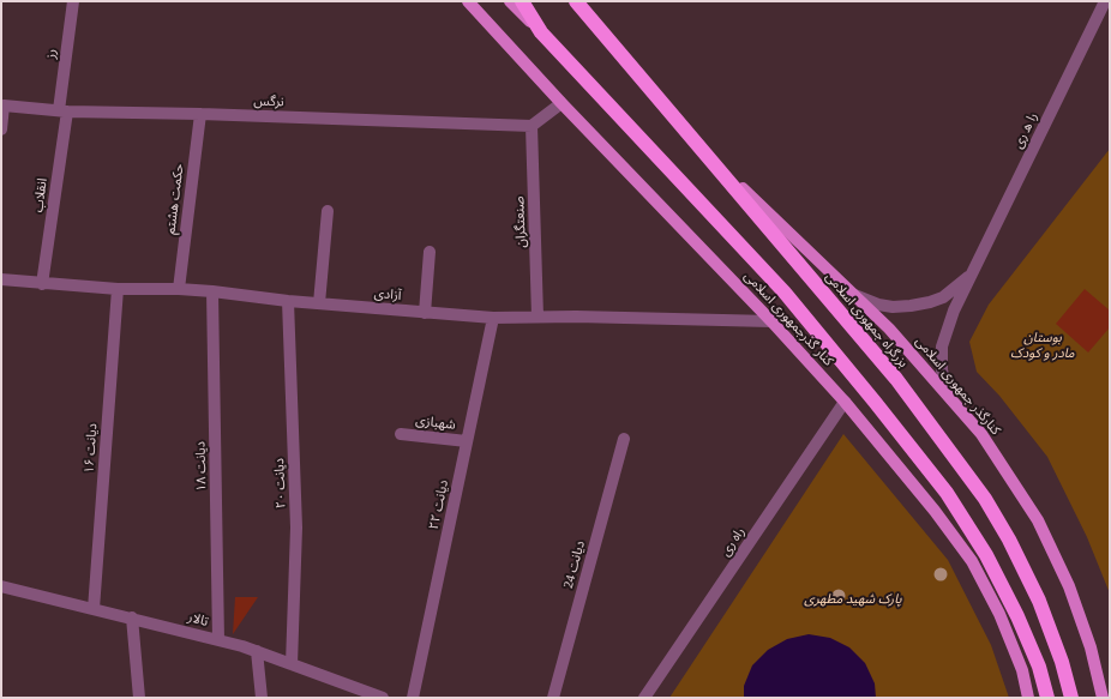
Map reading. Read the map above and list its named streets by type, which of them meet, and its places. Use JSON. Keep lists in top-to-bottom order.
{
  "streets": {
    "highway": ["بزرگراه جمهوری اسلامی"],
    "main road": ["کنار گذرجمهوری اسلامی", "کنارگذر جمهوری اسلامی"],
    "street": [
      "رز",
      "نرگس",
      "را ه ری",
      "انقلاب",
      "حکمت هشتم",
      "صنعتگران",
      "آزادی",
      "شهبازی",
      "دیانت ۱۶",
      "دیانت ۱۸",
      "دیانت ۲۰",
      "دیانت ۲۲",
      "راه ری",
      "دیانت 24",
      "تالار"
    ]
  },
  "crossings": [
    ["رز", "نرگس"],
    ["رز", "انقلاب"],
    ["نرگس", "انقلاب"],
    ["نرگس", "حکمت هشتم"],
    ["نرگس", "صنعتگران"],
    ["را ه ری", "کنارگذر جمهوری اسلامی"],
    ["انقلاب", "آزادی"],
    ["حکمت هشتم", "آزادی"],
    ["صنعتگران", "آزادی"],
    ["آزادی", "کنار گذرجمهوری اسلامی"],
    ["آزادی", "دیانت ۱۶"],
    ["آزادی", "دیانت ۱۸"],
    ["آزادی", "دیانت ۲۰"],
    ["آزادی", "دیانت ۲۲"],
    ["کنار گذرجمهوری اسلامی", "راه ری"],
    ["بزرگراه جمهوری اسلامی", "کنارگذر جمهوری اسلامی"],
    ["شهبازی", "دیانت ۲۲"],
    ["دیانت ۱۶", "تالار"],
    ["دیانت ۱۸", "تالار"],
    ["دیانت ۲۰", "تالار"]
  ],
  "parks": ["بوستان مادر و کودک", "پارک شهید مطهری"]
}
